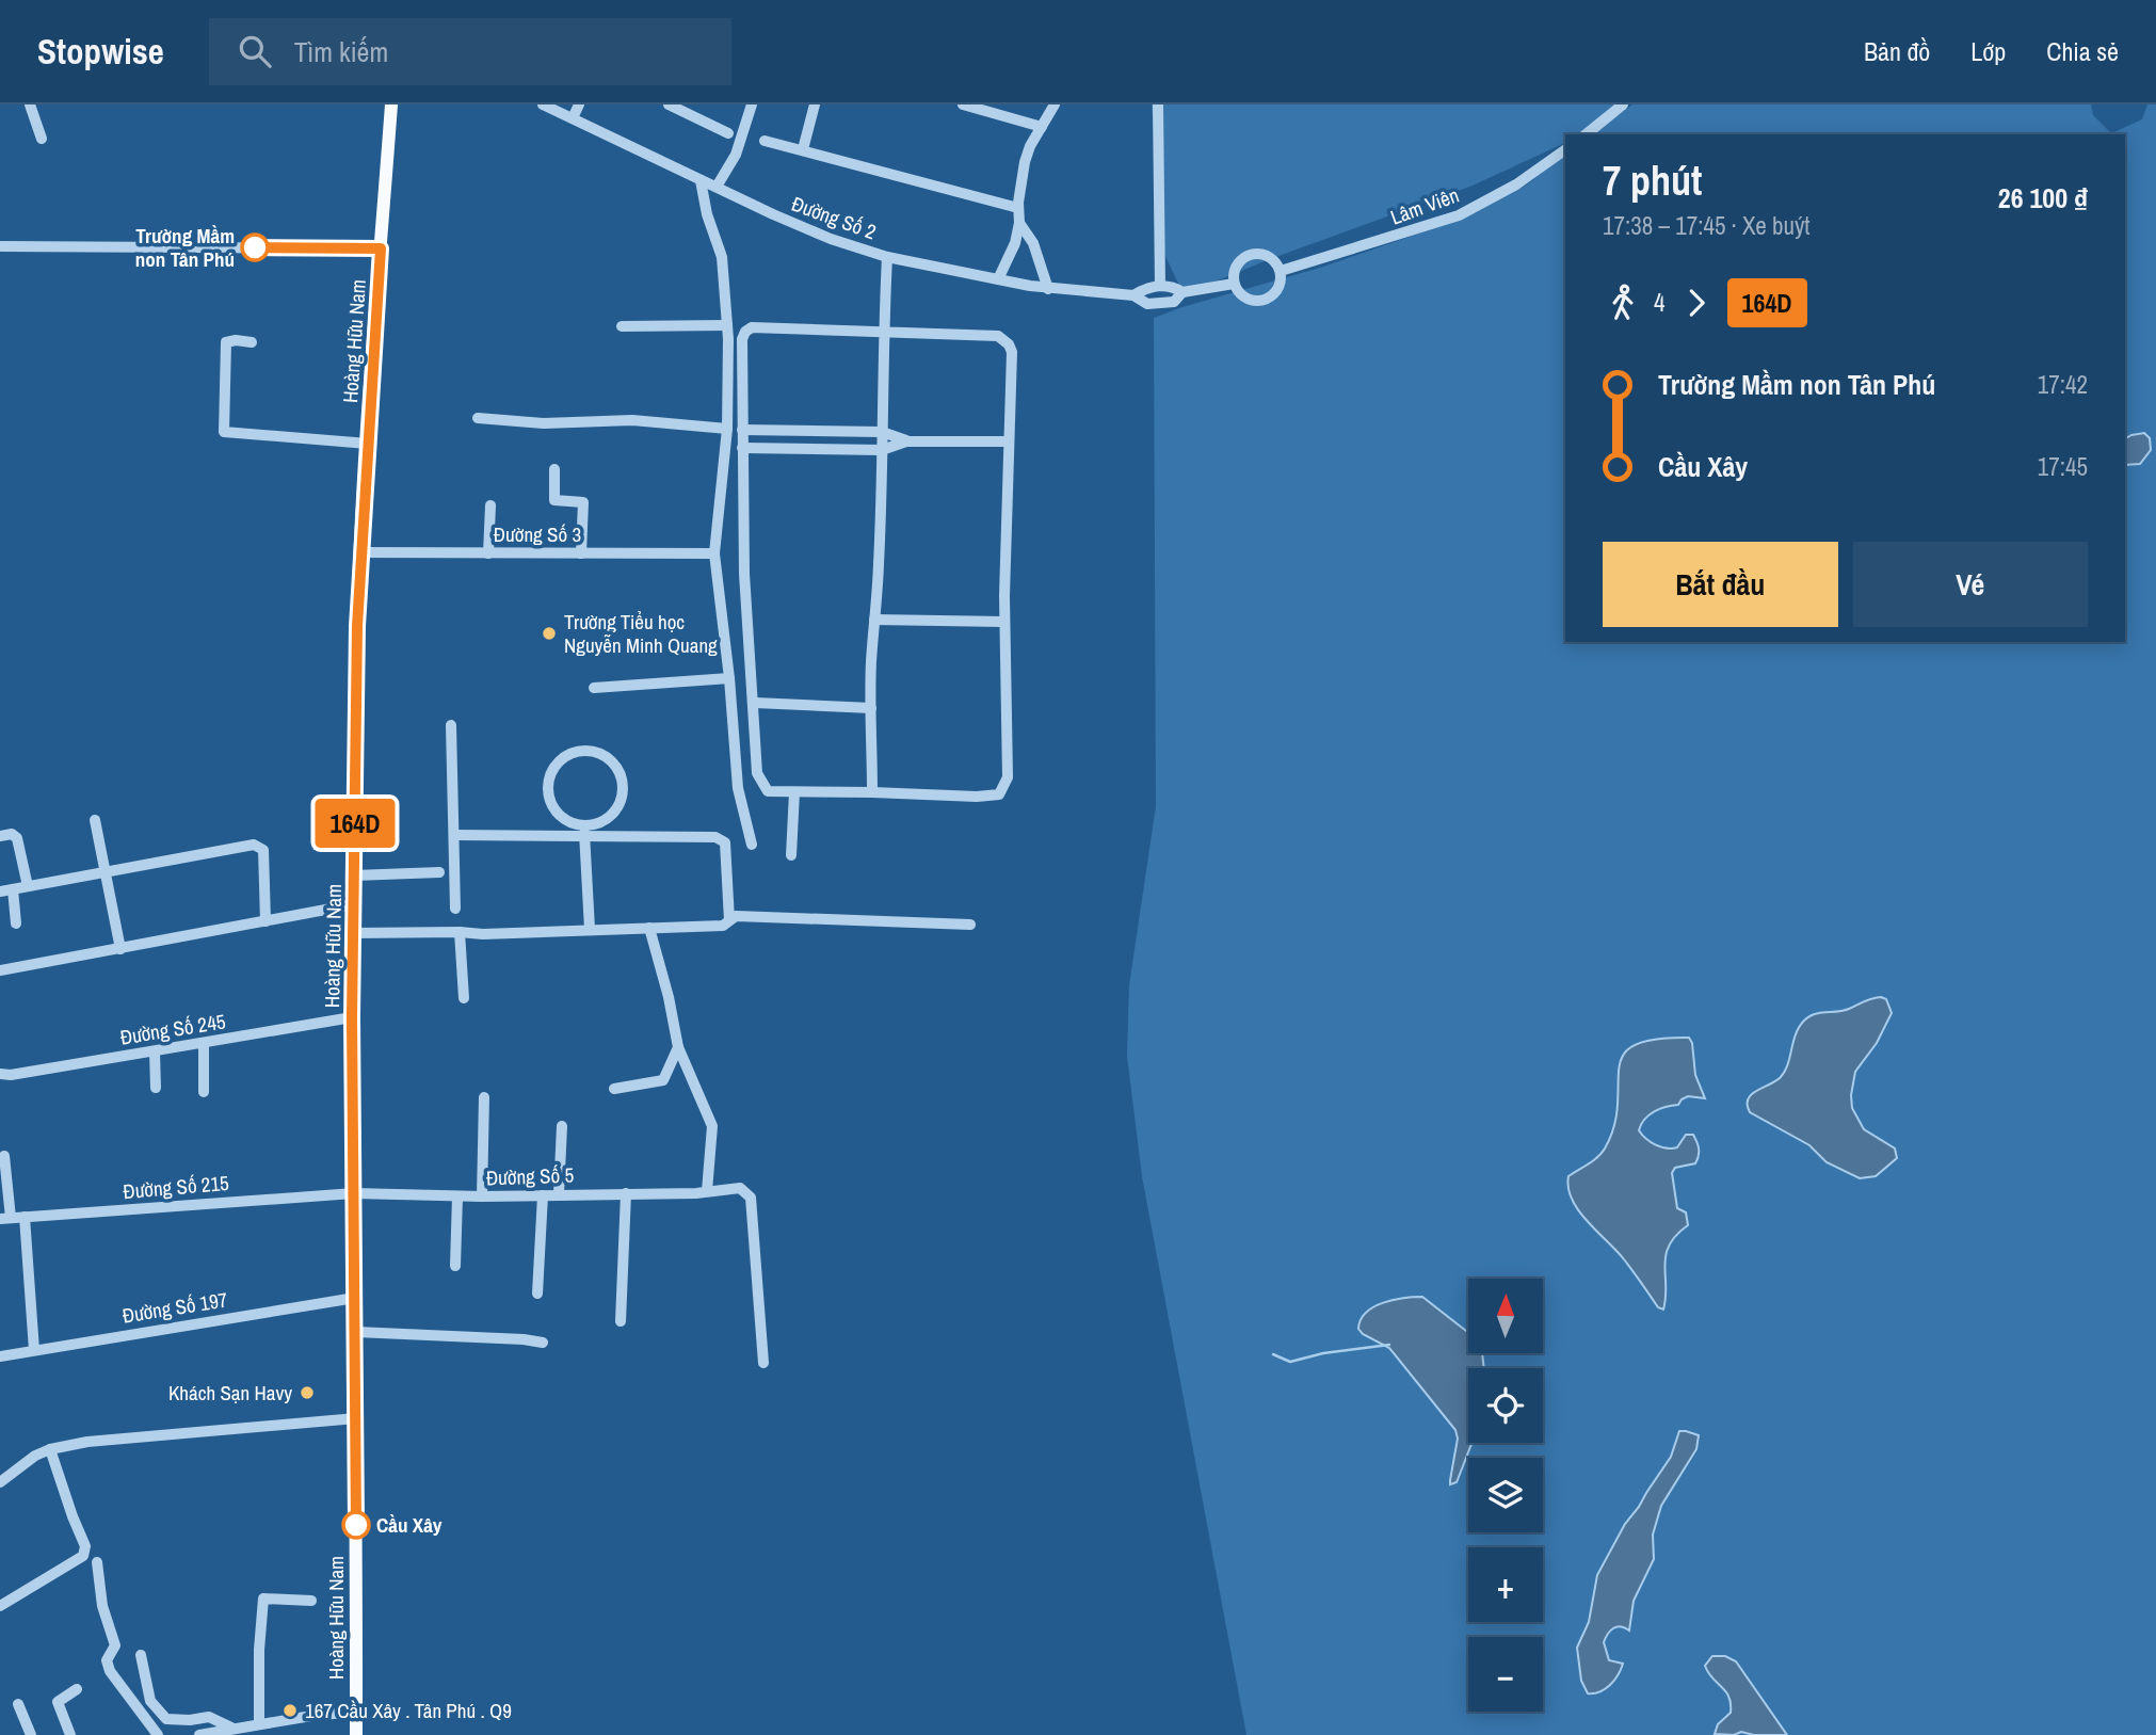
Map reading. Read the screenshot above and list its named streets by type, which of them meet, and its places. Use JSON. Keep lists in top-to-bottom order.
{
  "streets": {
    "main road": ["Hoàng Hữu Nam"],
    "street": [
      "Lâm Viên",
      "Đường Số 2",
      "Đường Số 3",
      "Đường Số 245",
      "Đường Số 5",
      "Đường Số 215",
      "Đường Số 197"
    ]
  },
  "crossings": [
    ["Hoàng Hữu Nam", "Đường Số 3"],
    ["Hoàng Hữu Nam", "Đường Số 245"],
    ["Hoàng Hữu Nam", "Đường Số 5"],
    ["Hoàng Hữu Nam", "Đường Số 215"],
    ["Hoàng Hữu Nam", "Đường Số 197"],
    ["Đường Số 5", "Đường Số 215"]
  ],
  "places": [
    "Trường Mầm non Tân Phú",
    "Trường Tiểu học Nguyễn Minh Quang",
    "Khách Sạn Havy",
    "Cầu Xây",
    "167 Cầu Xây . Tân Phú . Q9"
  ],
  "lines": ["bus line 164D"],
  "north": "top",
  "page": {
    "header": "Stopwise",
    "search": "Tìm kiếm",
    "nav": ["Bản đồ", "Lớp", "Chia sẻ"],
    "on_map": "164D",
    "heading": ["7 phút", "17:38 – 17:45 · Xe buýt", "26 100 ₫"],
    "legs": ["4", "164D"],
    "list": [
      {
        "name": "Trường Mầm non Tân Phú",
        "value": "17:42"
      },
      {
        "name": "Cầu Xây",
        "value": "17:45"
      }
    ],
    "buttons": ["Bắt đầu", "Vé"],
    "map_buttons": ["+", "−"]
  }
}
